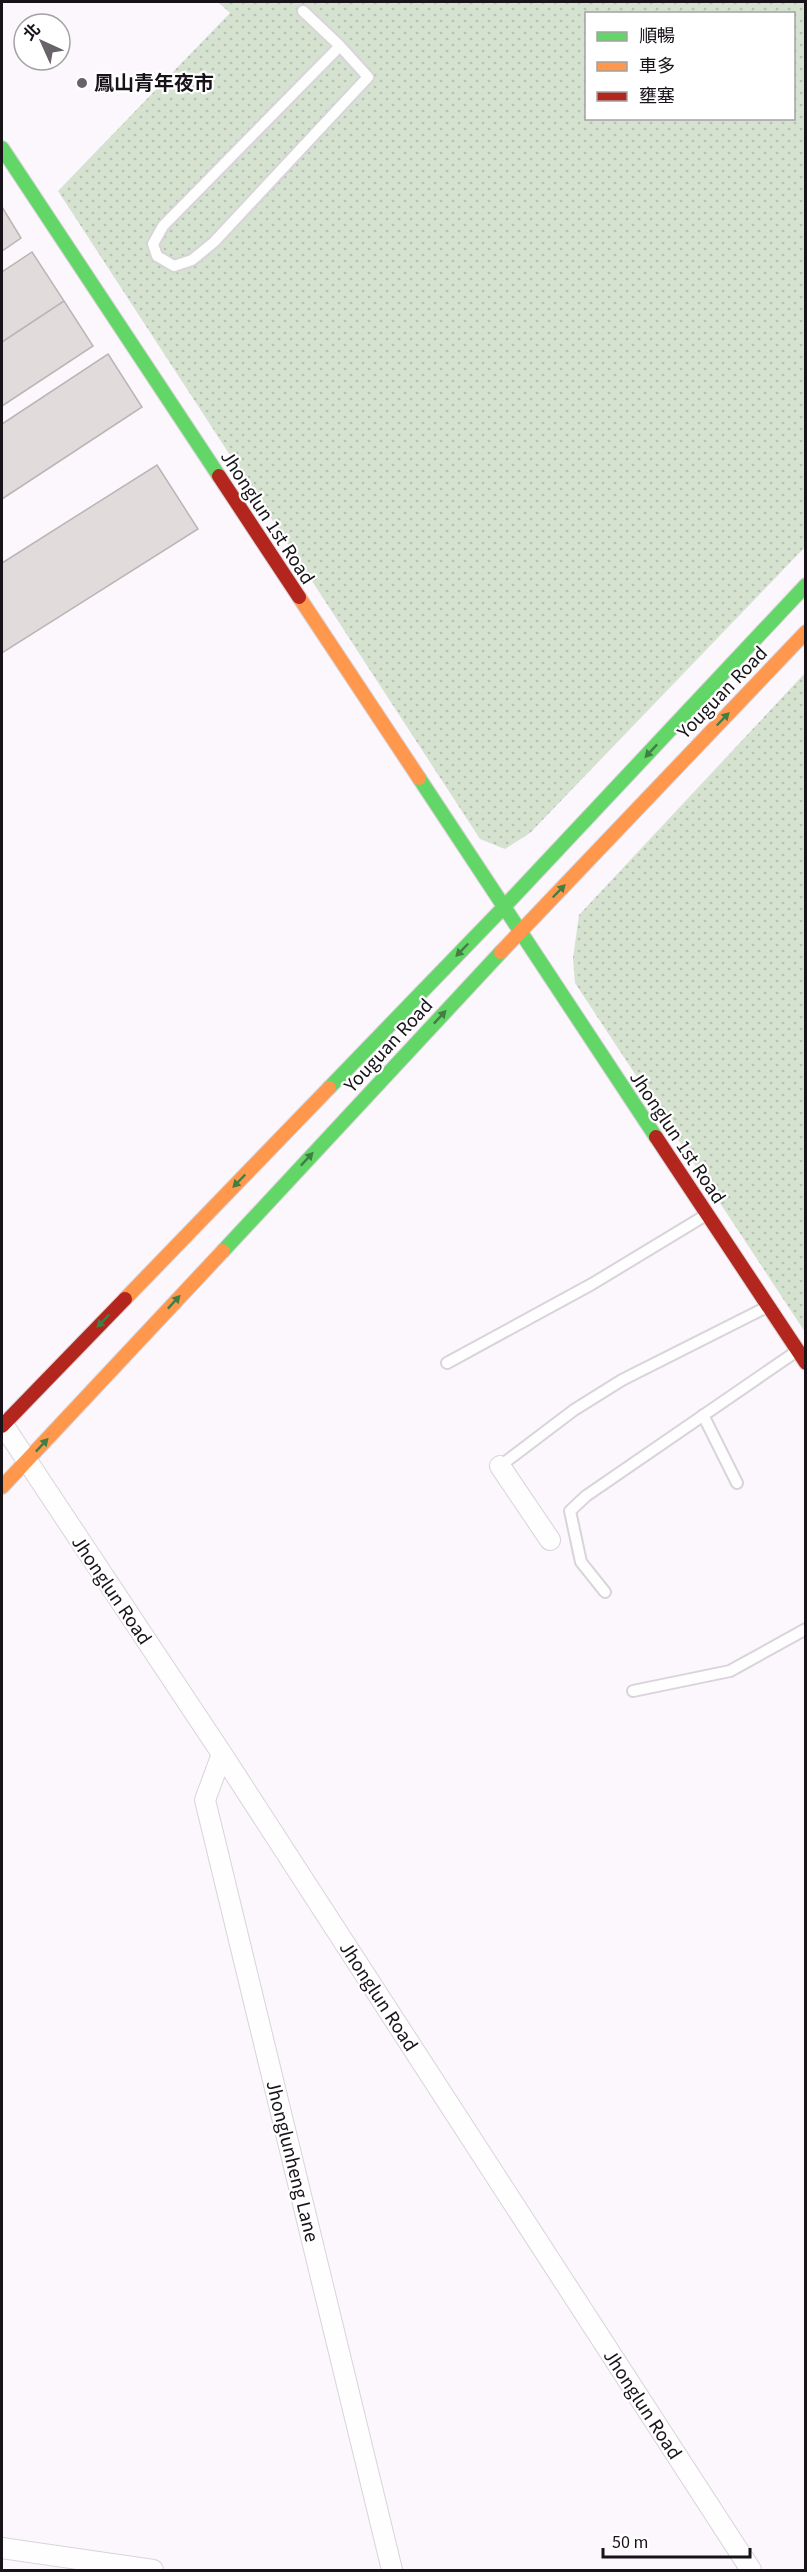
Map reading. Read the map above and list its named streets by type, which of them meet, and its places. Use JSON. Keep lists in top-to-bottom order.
{
  "streets": {
    "street": [
      "Jhonglun 1st Road",
      "Youguan Road",
      "Jhonglun Road",
      "Jhonglunheng Lane"
    ]
  },
  "crossings": [
    ["Jhonglun 1st Road", "Youguan Road"],
    ["Youguan Road", "Jhonglun Road"],
    ["Jhonglun Road", "Jhonglunheng Lane"]
  ],
  "places": ["鳳山青年夜市"],
  "legend": ["順暢", "車多", "壅塞"],
  "scale_bar": "50 m",
  "north": "top left"
}
